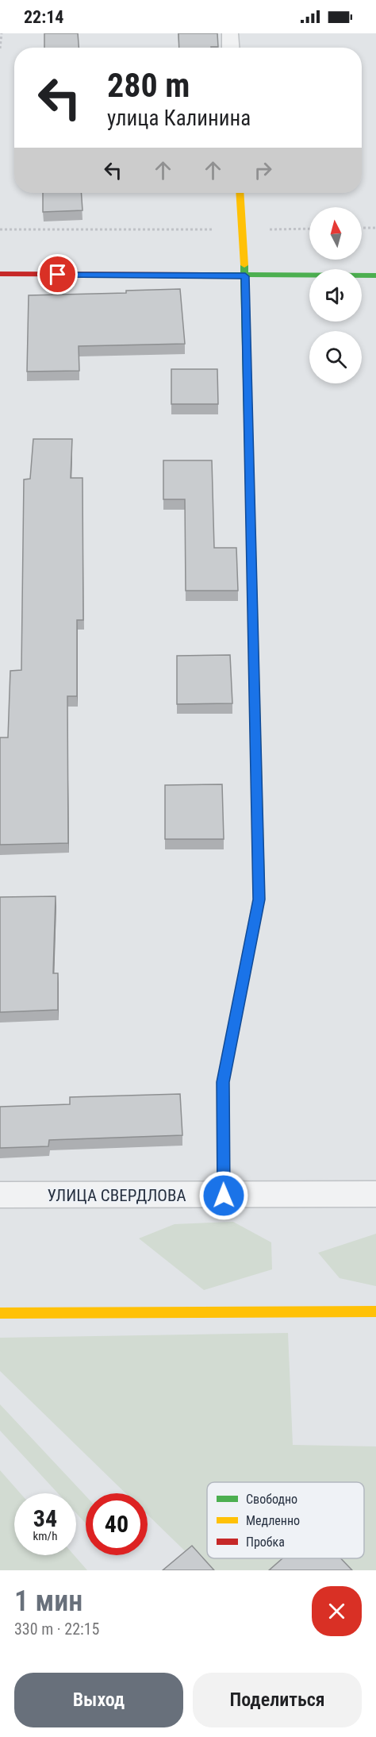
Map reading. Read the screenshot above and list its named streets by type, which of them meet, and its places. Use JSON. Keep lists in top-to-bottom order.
{
  "streets": {
    "street": ["УЛИЦА СВЕРДЛОВА"]
  },
  "legend": ["Свободно", "Медленно", "Пробка"],
  "north": "top",
  "page": {
    "status": "22:14",
    "turn": ["280 m", "улица Калинина"],
    "speed": "34 km/h",
    "limit": "40",
    "heading": ["1 мин", "330 m · 22:15"],
    "buttons": ["Выход", "Поделиться"]
  }
}
